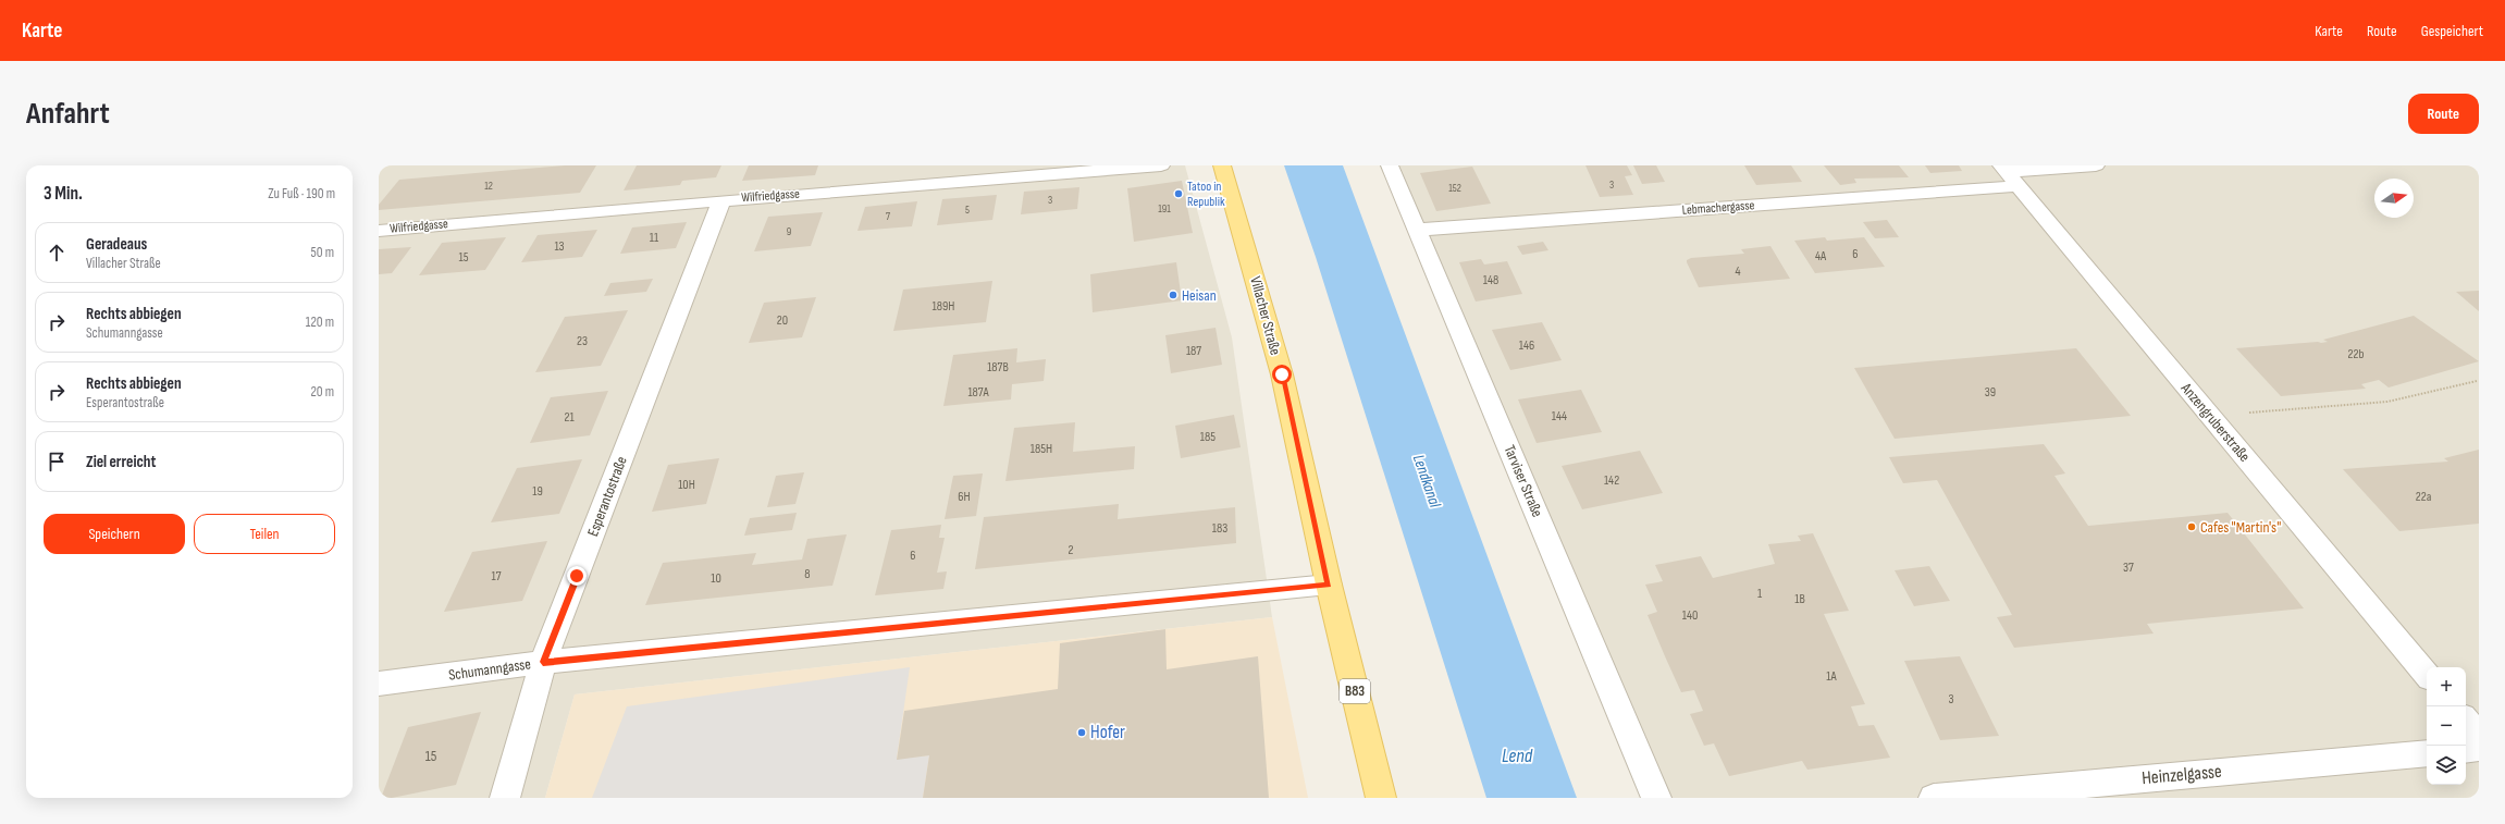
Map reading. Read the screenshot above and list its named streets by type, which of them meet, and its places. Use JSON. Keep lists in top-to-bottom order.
{
  "streets": {
    "main road": ["Villacher Straße", "B83"],
    "street": [
      "Wilfriedgasse",
      "Lebmachergasse",
      "Anzengruberstraße",
      "Tarviser Straße",
      "Esperantostraße",
      "Schumanngasse",
      "Heinzelgasse"
    ]
  },
  "crossings": [
    ["Wilfriedgasse", "Esperantostraße"],
    ["Lebmachergasse", "Anzengruberstraße"],
    ["Lebmachergasse", "Tarviser Straße"],
    ["Villacher Straße", "Schumanngasse"],
    ["Esperantostraße", "Schumanngasse"]
  ],
  "water": ["Lendkanal", "Lend"],
  "places": [
    "Tatoo in Republik",
    "Heisan",
    "Cafes \"Martin's\"",
    "Hofer"
  ],
  "house_numbers": [
    "3",
    "12",
    "152",
    "3",
    "191",
    "5",
    "7",
    "9",
    "11",
    "13",
    "6",
    "4A",
    "15",
    "4",
    "148",
    "189H",
    "20",
    "23",
    "146",
    "187",
    "22b",
    "187B",
    "187A",
    "39",
    "144",
    "21",
    "185",
    "185H",
    "142",
    "10H",
    "19",
    "6H",
    "22a",
    "183",
    "2",
    "6",
    "37",
    "8",
    "17",
    "10",
    "1",
    "1B",
    "140",
    "1A",
    "3",
    "15"
  ],
  "north": "right",
  "page": {
    "header": "Karte",
    "nav": ["Karte", "Route", "Gespeichert"],
    "buttons": [
      "Route",
      ["Speichern", "Teilen"]
    ],
    "title": "Anfahrt",
    "heading": ["3 Min.", "Zu Fuß · 190 m"],
    "list": [
      ["Geradeaus", "Villacher Straße", "50 m"],
      ["Rechts abbiegen", "Schumanngasse", "120 m"],
      ["Rechts abbiegen", "Esperantostraße", "20 m"],
      "Ziel erreicht"
    ],
    "map_buttons": ["+", "−"]
  }
}
